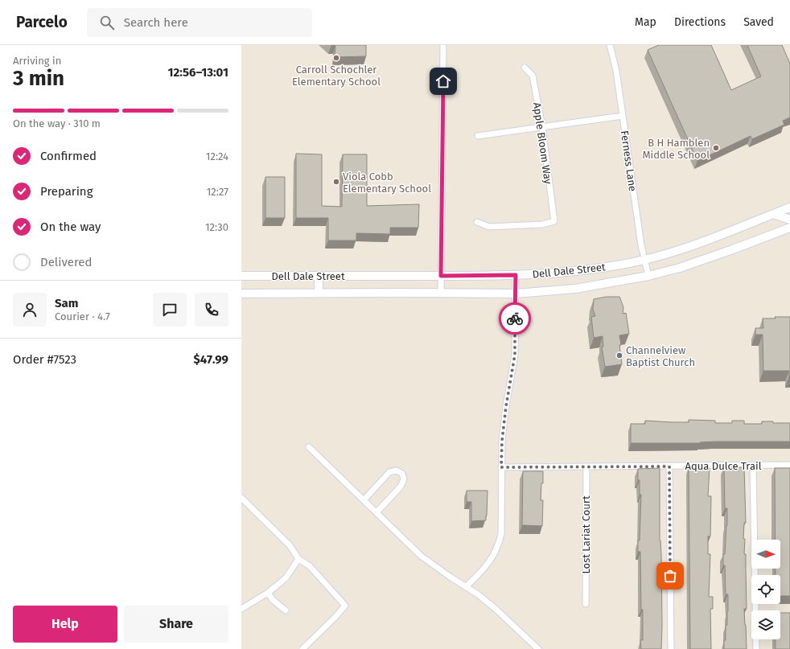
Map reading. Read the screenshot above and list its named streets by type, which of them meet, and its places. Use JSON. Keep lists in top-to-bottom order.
{
  "streets": {
    "main road": ["Dell Dale Street"],
    "street": [
      "Apple Bloom Way",
      "Ferness Lane",
      "Aqua Dulce Trail",
      "Lost Lariat Court"
    ]
  },
  "crossings": [
    ["Ferness Lane", "Dell Dale Street"],
    ["Aqua Dulce Trail", "Lost Lariat Court"]
  ],
  "places": [
    "Carroll Schochler Elementary School",
    "B H Hamblen Middle School",
    "Viola Cobb Elementary School",
    "Channelview Baptist Church"
  ],
  "north": "right",
  "page": {
    "header": "Parcelo",
    "search": "Search here",
    "nav": ["Map", "Directions", "Saved"],
    "heading": ["3 min", "Arriving in", "12:56–13:01"],
    "panel": [
      "Sam",
      "Courier · 4.7",
      "Order #7523",
      "$47.99"
    ],
    "bar": "On the way · 310 m",
    "list": [
      ["Confirmed", "12:24"],
      ["Preparing", "12:27"],
      ["On the way", "12:30"],
      "Delivered"
    ],
    "buttons": ["Help", "Share"]
  }
}
